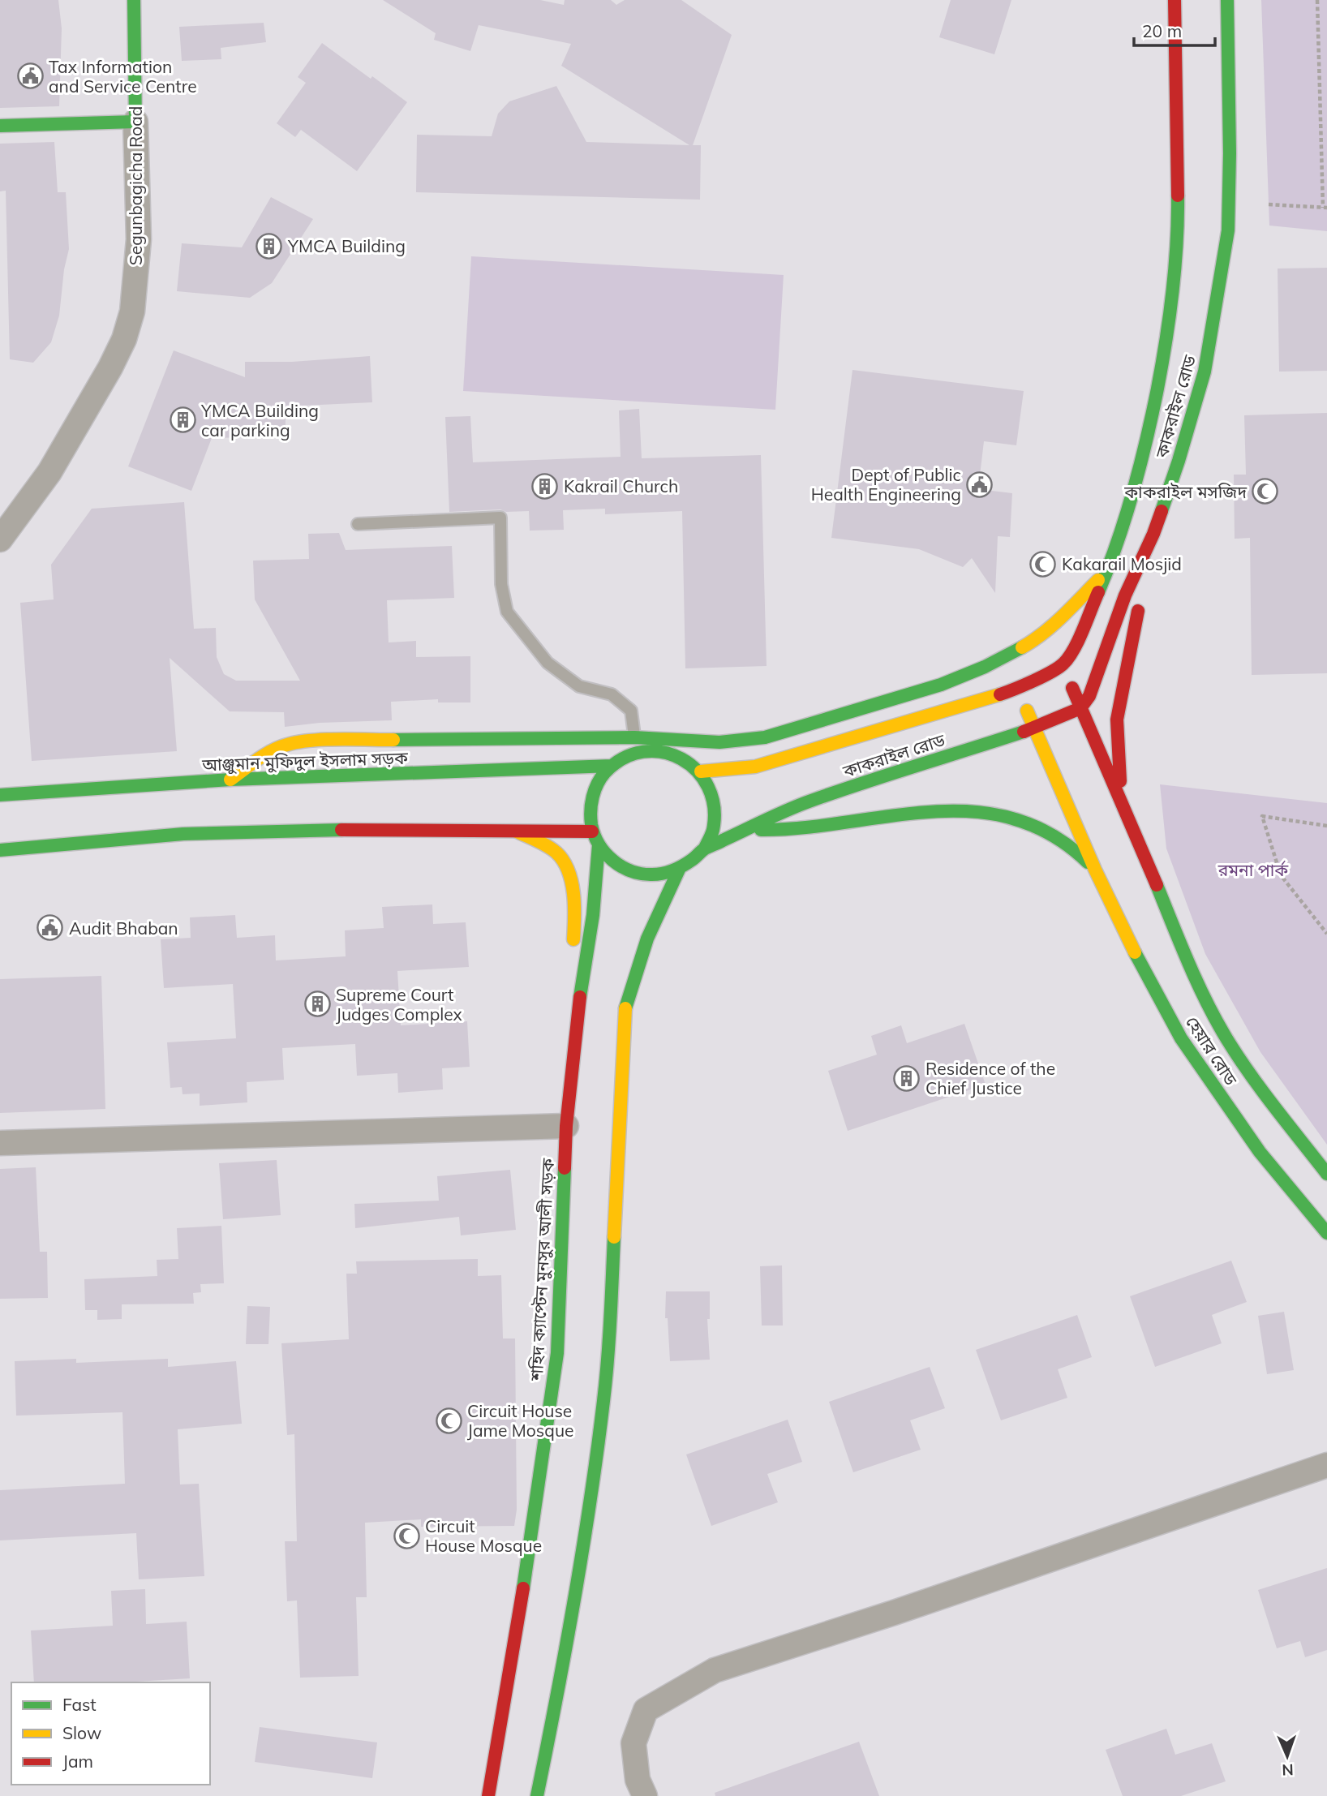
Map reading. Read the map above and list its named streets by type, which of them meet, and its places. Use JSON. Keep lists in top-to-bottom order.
{
  "streets": {
    "main road": [
      "Segunbagicha Road",
      "কাকরাইল রোড",
      "আঞ্জুমান মুফিদুল ইসলাম সড়ক",
      "হেয়ার রোড",
      "শহিদ ক্যাপ্টেন মুনসুর আলী সড়ক"
    ]
  },
  "crossings": [
    ["কাকরাইল রোড", "আঞ্জুমান মুফিদুল ইসলাম সড়ক"],
    ["কাকরাইল রোড", "হেয়ার রোড"],
    ["কাকরাইল রোড", "শহিদ ক্যাপ্টেন মুনসুর আলী সড়ক"],
    ["আঞ্জুমান মুফিদুল ইসলাম সড়ক", "শহিদ ক্যাপ্টেন মুনসুর আলী সড়ক"]
  ],
  "parks": ["রমনা পার্ক"],
  "places": {
    "public building": ["Tax Information and Service Centre", "Dept of Public Health Engineering", "Audit Bhaban"],
    "building": [
      "YMCA Building",
      "YMCA Building car parking",
      "Kakrail Church",
      "Supreme Court Judges Complex",
      "Residence of the Chief Justice"
    ],
    "mosque": [
      "কাকরাইল মসজিদ",
      "Kakarail Mosjid",
      "Circuit House Jame Mosque",
      "Circuit House Mosque"
    ]
  },
  "legend": ["Fast", "Slow", "Jam"],
  "scale_bar": "20 m",
  "north": "bottom"
}
